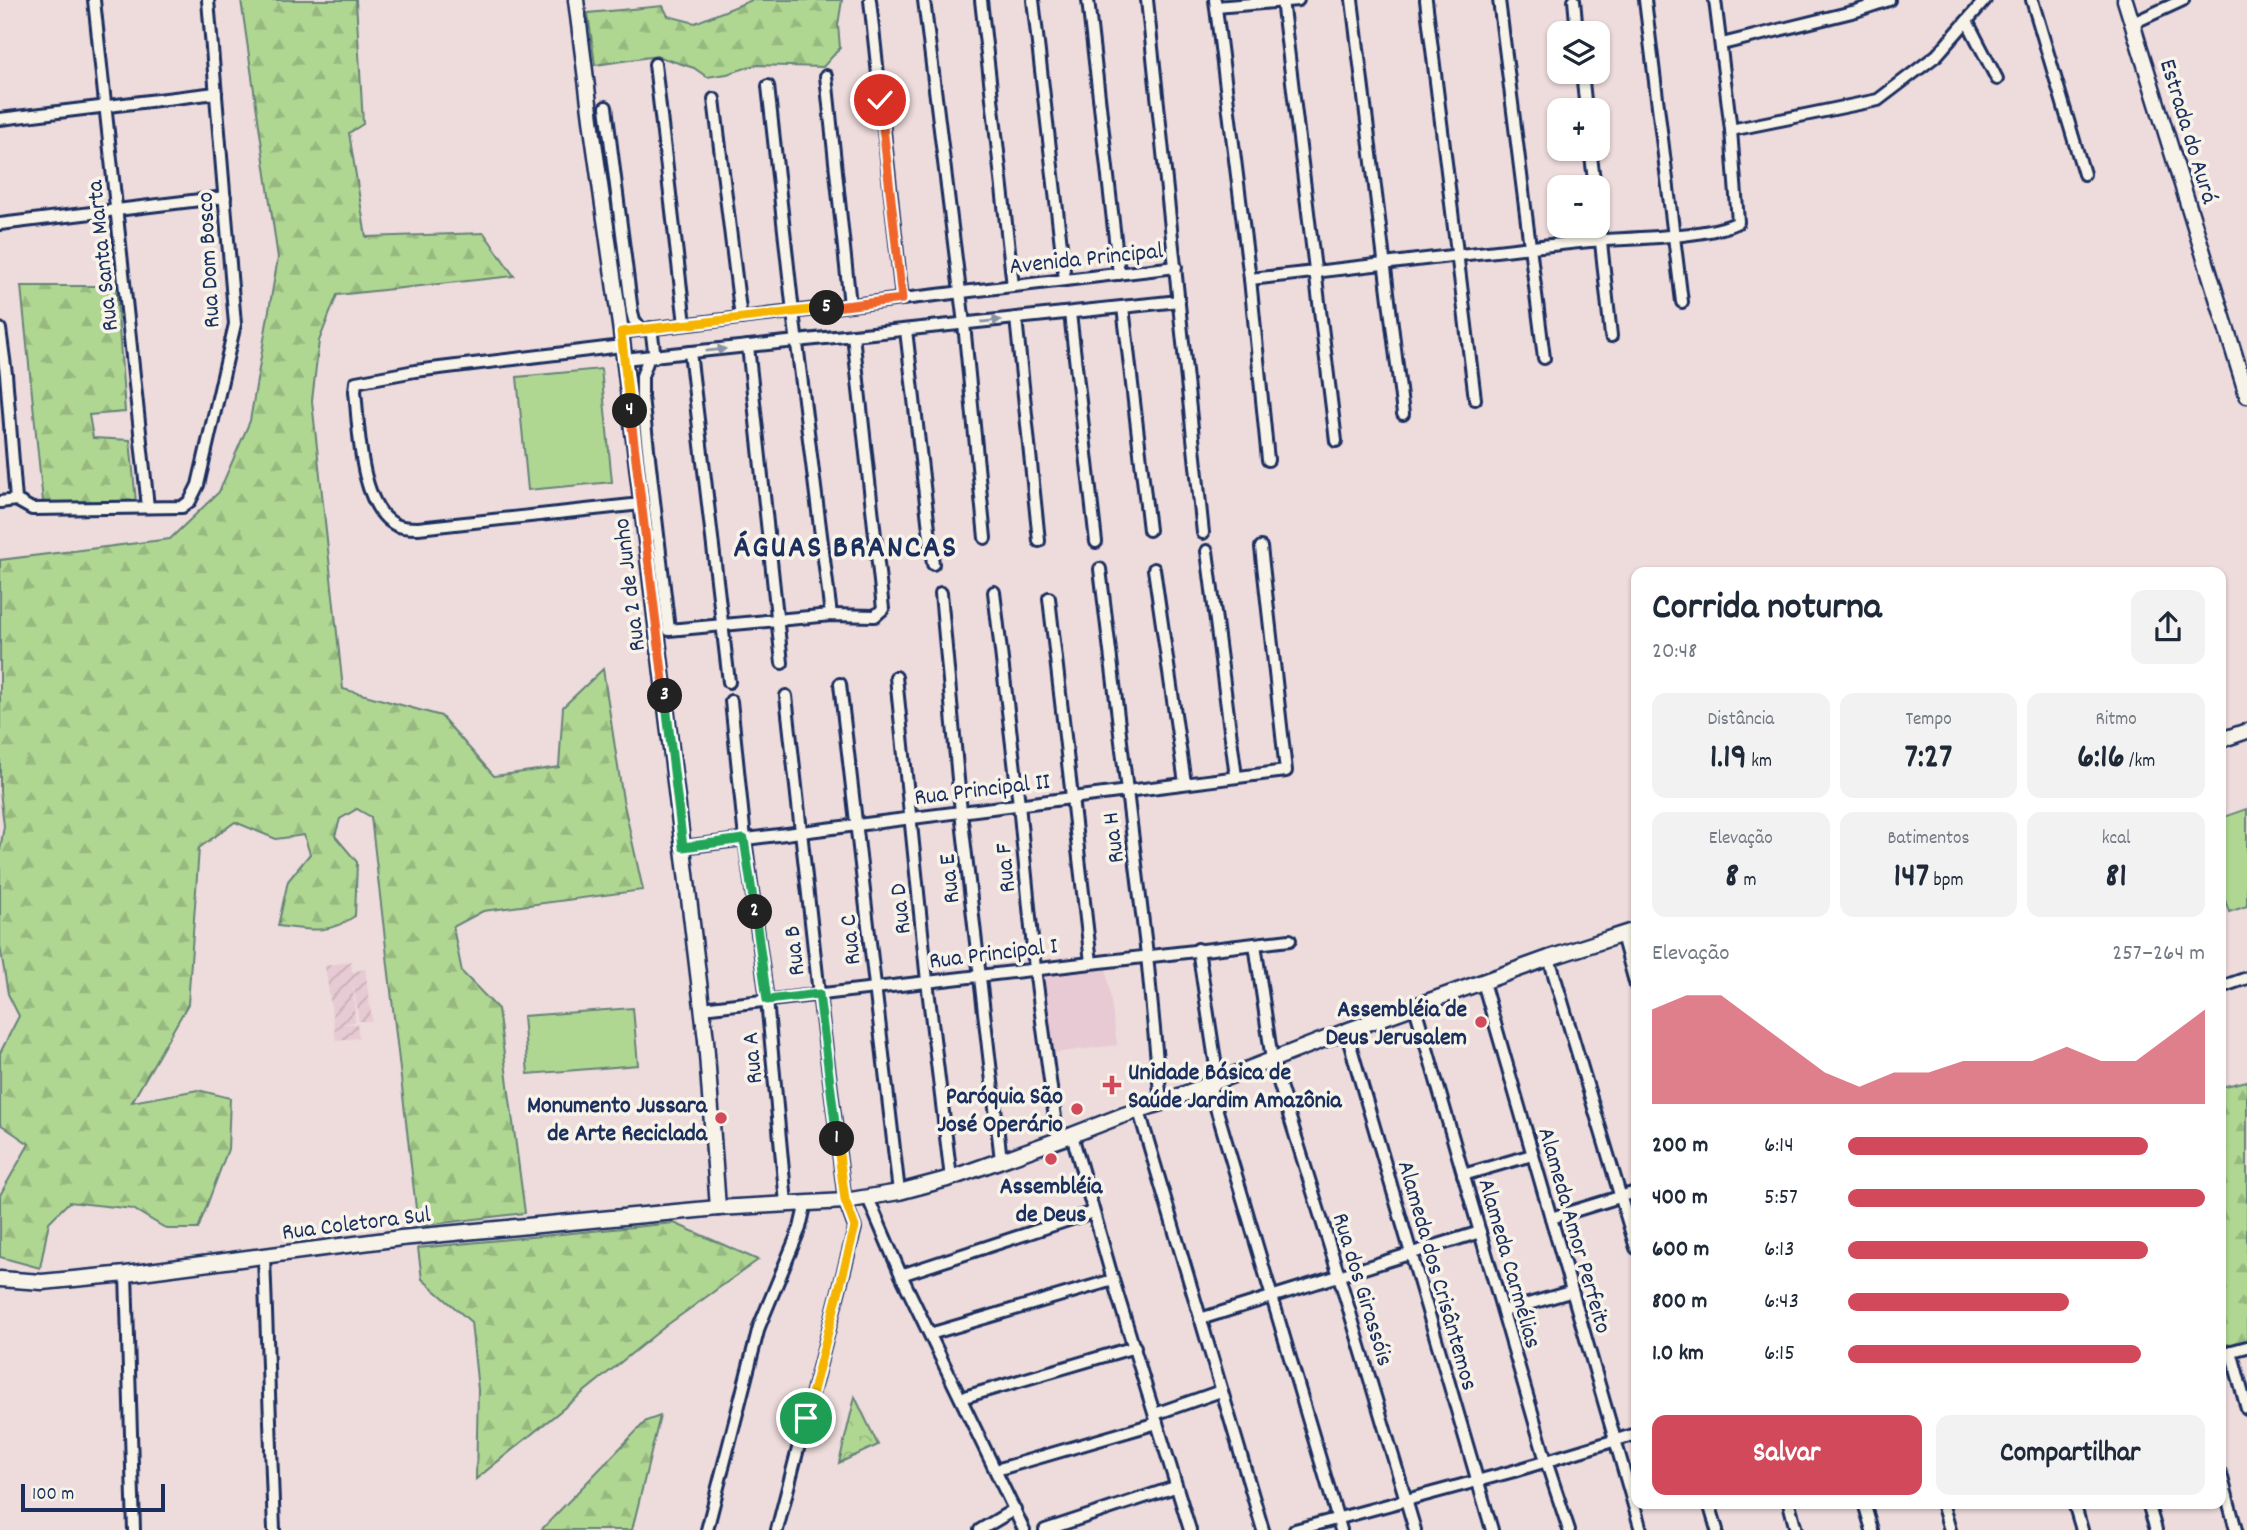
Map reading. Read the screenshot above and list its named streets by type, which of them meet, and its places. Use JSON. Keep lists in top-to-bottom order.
{
  "streets": {
    "street": [
      "Estrada do Aurá",
      "Rua Santa Marta",
      "Avenida Principal",
      "Rua Dom Bosco",
      "Rua 2 de Junho",
      "Rua Principal II",
      "Rua H",
      "Rua F",
      "Rua E",
      "Rua D",
      "Rua C",
      "Rua B",
      "Rua Principal I",
      "Rua A",
      "Rua Coletora Sul",
      "Alameda Amor Perfeito",
      "Alameda Carmélias",
      "Alameda dos Crisântemos",
      "Rua dos Girassóis"
    ]
  },
  "crossings": [
    ["Rua Santa Marta", "Rua Dom Bosco"],
    ["Avenida Principal", "Rua 2 de Junho"],
    ["Rua 2 de Junho", "Rua Principal II"],
    ["Rua 2 de Junho", "Rua Principal I"],
    ["Rua 2 de Junho", "Rua Coletora Sul"],
    ["Rua Principal II", "Rua H"],
    ["Rua Principal II", "Rua F"],
    ["Rua Principal II", "Rua E"],
    ["Rua Principal II", "Rua D"],
    ["Rua Principal II", "Rua C"],
    ["Rua Principal II", "Rua B"],
    ["Rua Principal II", "Rua A"],
    ["Rua H", "Rua Principal I"],
    ["Rua H", "Rua Coletora Sul"],
    ["Rua F", "Rua Principal I"],
    ["Rua F", "Rua Coletora Sul"],
    ["Rua E", "Rua Principal I"],
    ["Rua E", "Rua Coletora Sul"],
    ["Rua D", "Rua Principal I"],
    ["Rua D", "Rua Coletora Sul"],
    ["Rua C", "Rua Principal I"],
    ["Rua C", "Rua Coletora Sul"],
    ["Rua B", "Rua Principal I"],
    ["Rua B", "Rua Coletora Sul"],
    ["Rua Principal I", "Rua A"],
    ["Rua Principal I", "Rua dos Girassóis"],
    ["Rua A", "Rua Coletora Sul"],
    ["Rua Coletora Sul", "Alameda Amor Perfeito"],
    ["Rua Coletora Sul", "Alameda Carmélias"],
    ["Rua Coletora Sul", "Alameda dos Crisântemos"],
    ["Rua Coletora Sul", "Rua dos Girassóis"]
  ],
  "districts": ["ÁGUAS BRANCAS"],
  "places": {
    "other": [
      "Assembléia de Deus Jerusalem",
      "Paróquia São José Operário",
      "Monumento Jussara de Arte Reciclada",
      "Assembléia de Deus"
    ],
    "health": ["Unidade Básica de Saúde Jardim Amazônia"]
  },
  "scale_bar": "100 m",
  "page": {
    "map_buttons": ["+", "−"],
    "pins": [
      "5",
      "4",
      "3",
      "2",
      "1"
    ],
    "heading": ["Corrida noturna", "20:48"],
    "stats": [
      ["Distância", "1.19 km"],
      ["Tempo", "7:27"],
      ["Ritmo", "6:16 /km"],
      ["Elevação", "8 m"],
      ["Batimentos", "147 bpm"],
      ["kcal", "81"]
    ],
    "chart": ["Elevação", "257–264 m"],
    "list": [
      {
        "name": "200 m",
        "note": "6:14"
      },
      {
        "name": "400 m",
        "note": "5:57"
      },
      {
        "name": "600 m",
        "note": "6:13"
      },
      {
        "name": "800 m",
        "note": "6:43"
      },
      {
        "name": "1.0 km",
        "note": "6:15"
      }
    ],
    "buttons": ["Salvar", "Compartilhar"],
    "scale": "100 m"
  }
}
